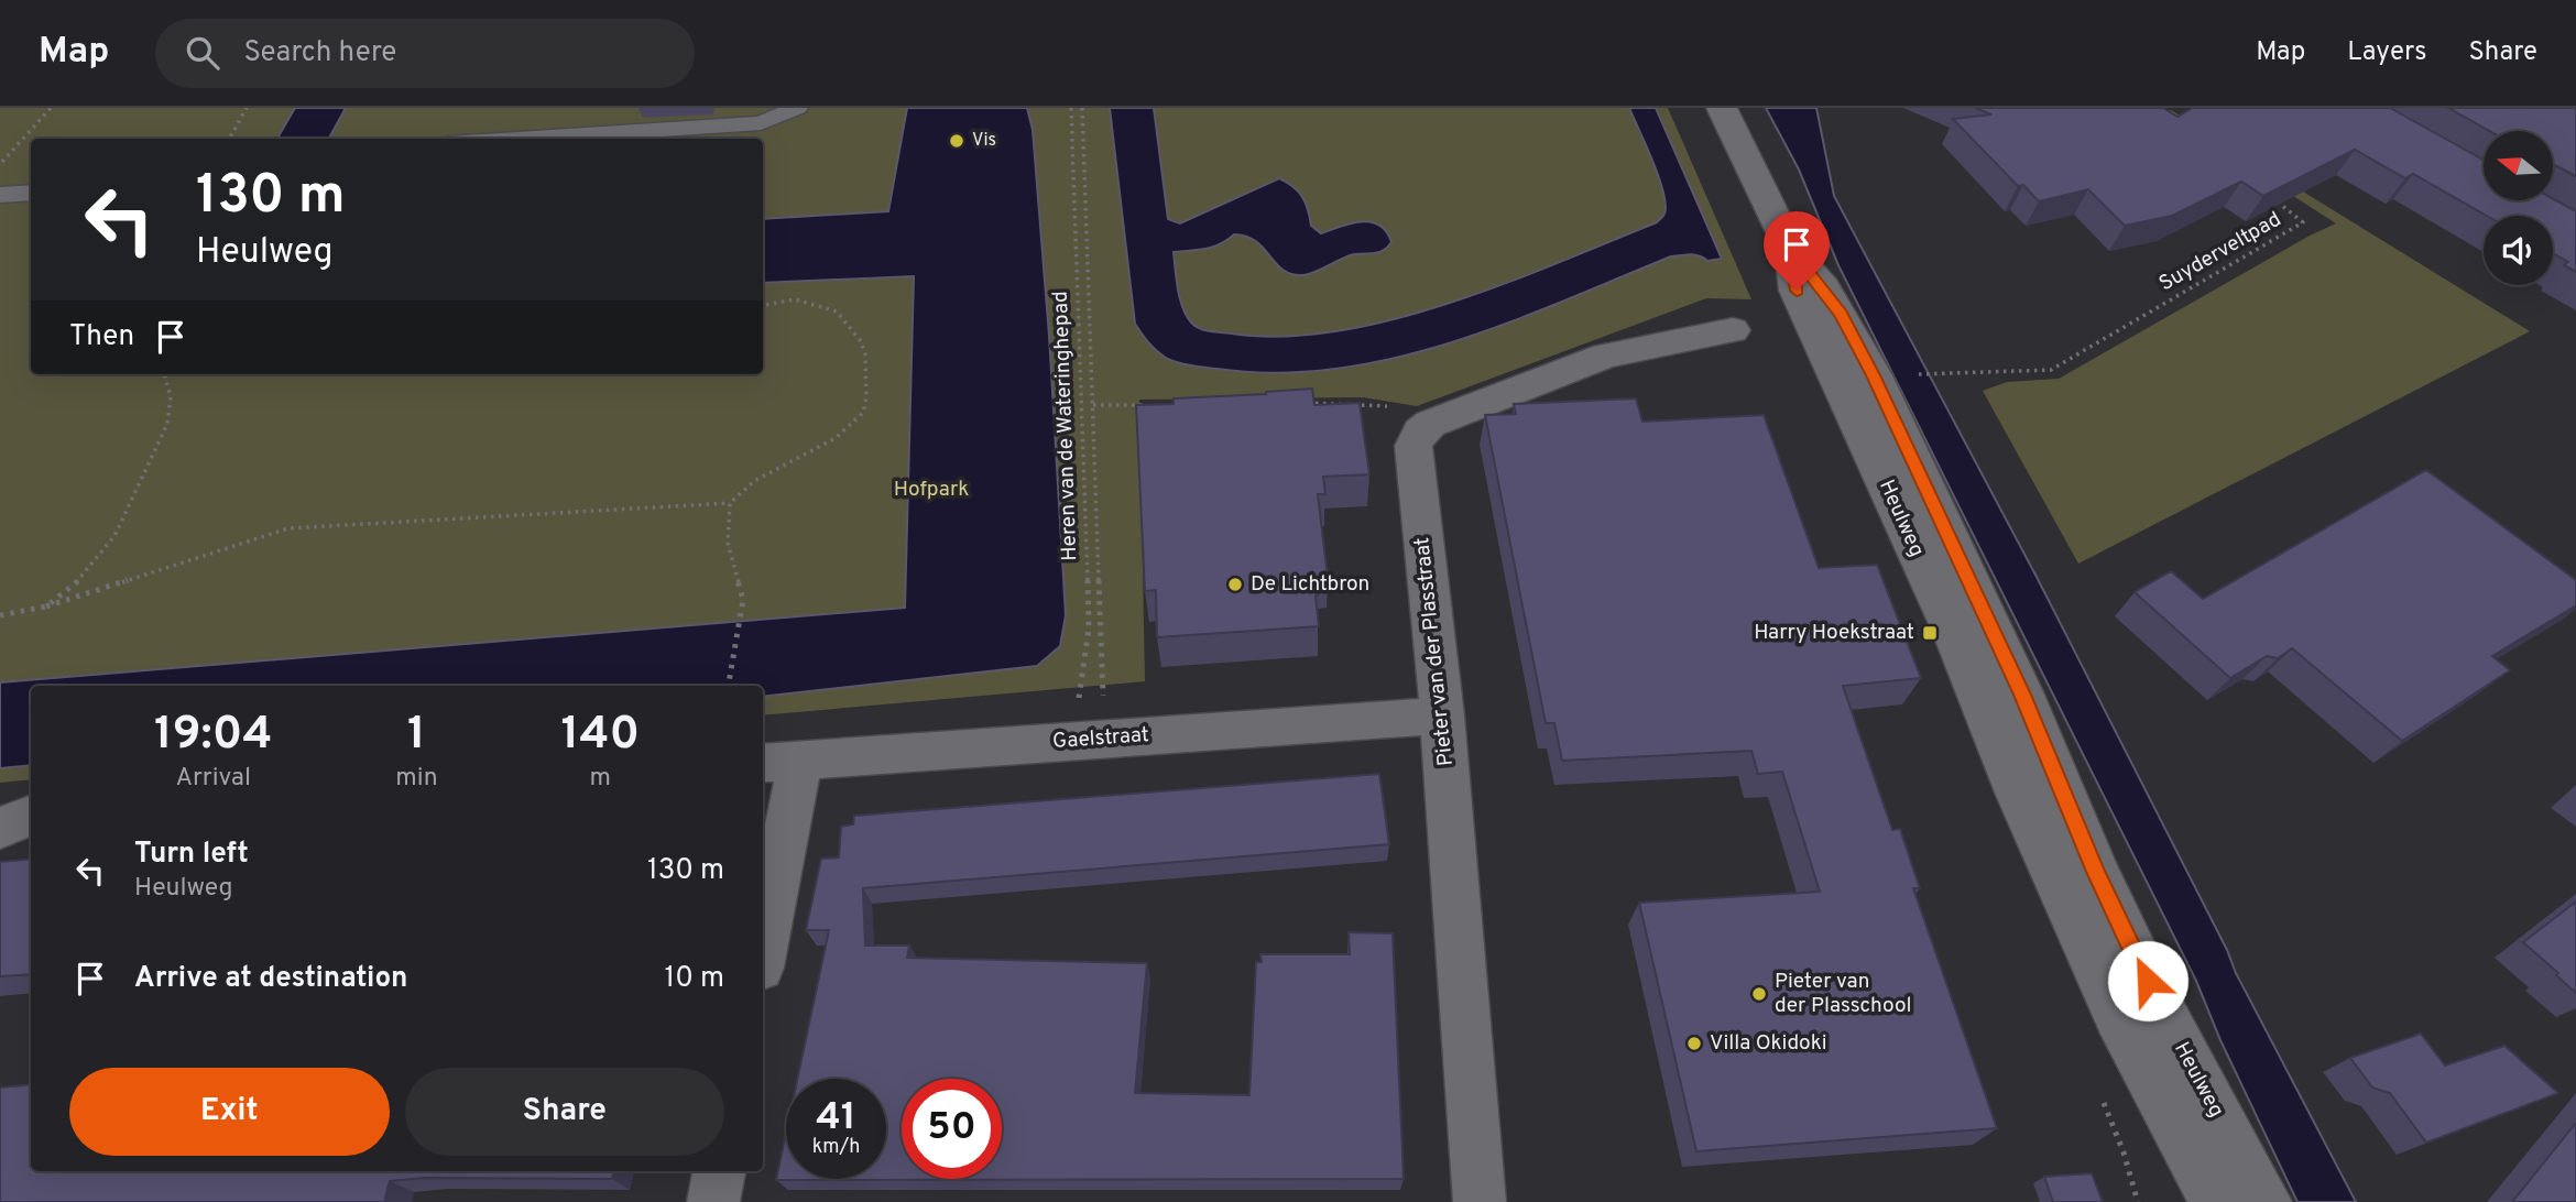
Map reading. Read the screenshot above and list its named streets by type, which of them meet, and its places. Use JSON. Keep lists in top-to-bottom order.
{
  "streets": {
    "main road": ["Heulweg", "Pieter van der Plasstraat", "Gaelstraat"],
    "path": ["Suyderveltpad", "Heren van de Wateringhepad"]
  },
  "crossings": [
    ["Heren van de Wateringhepad", "Gaelstraat"],
    ["Pieter van der Plasstraat", "Gaelstraat"]
  ],
  "parks": ["Hofpark"],
  "places": {
    "other": [
      "Vis",
      "De Lichtbron",
      "Pieter van der Plasschool",
      "Villa Okidoki"
    ],
    "transit": ["Harry Hoekstraat"]
  },
  "north": "left",
  "page": {
    "header": "Map",
    "search": "Search here",
    "nav": ["Map", "Layers", "Share"],
    "turn": ["130 m", "Heulweg"],
    "then": "Then",
    "eta": [
      "19:04",
      "Arrival",
      "1",
      "min",
      "140",
      "m"
    ],
    "list": [
      {
        "name": "Turn left",
        "note": "Heulweg",
        "value": "130 m"
      },
      {
        "name": "Arrive at destination",
        "value": "10 m"
      }
    ],
    "buttons": ["Exit", "Share"],
    "speed": "41 km/h",
    "limit": "50"
  }
}
